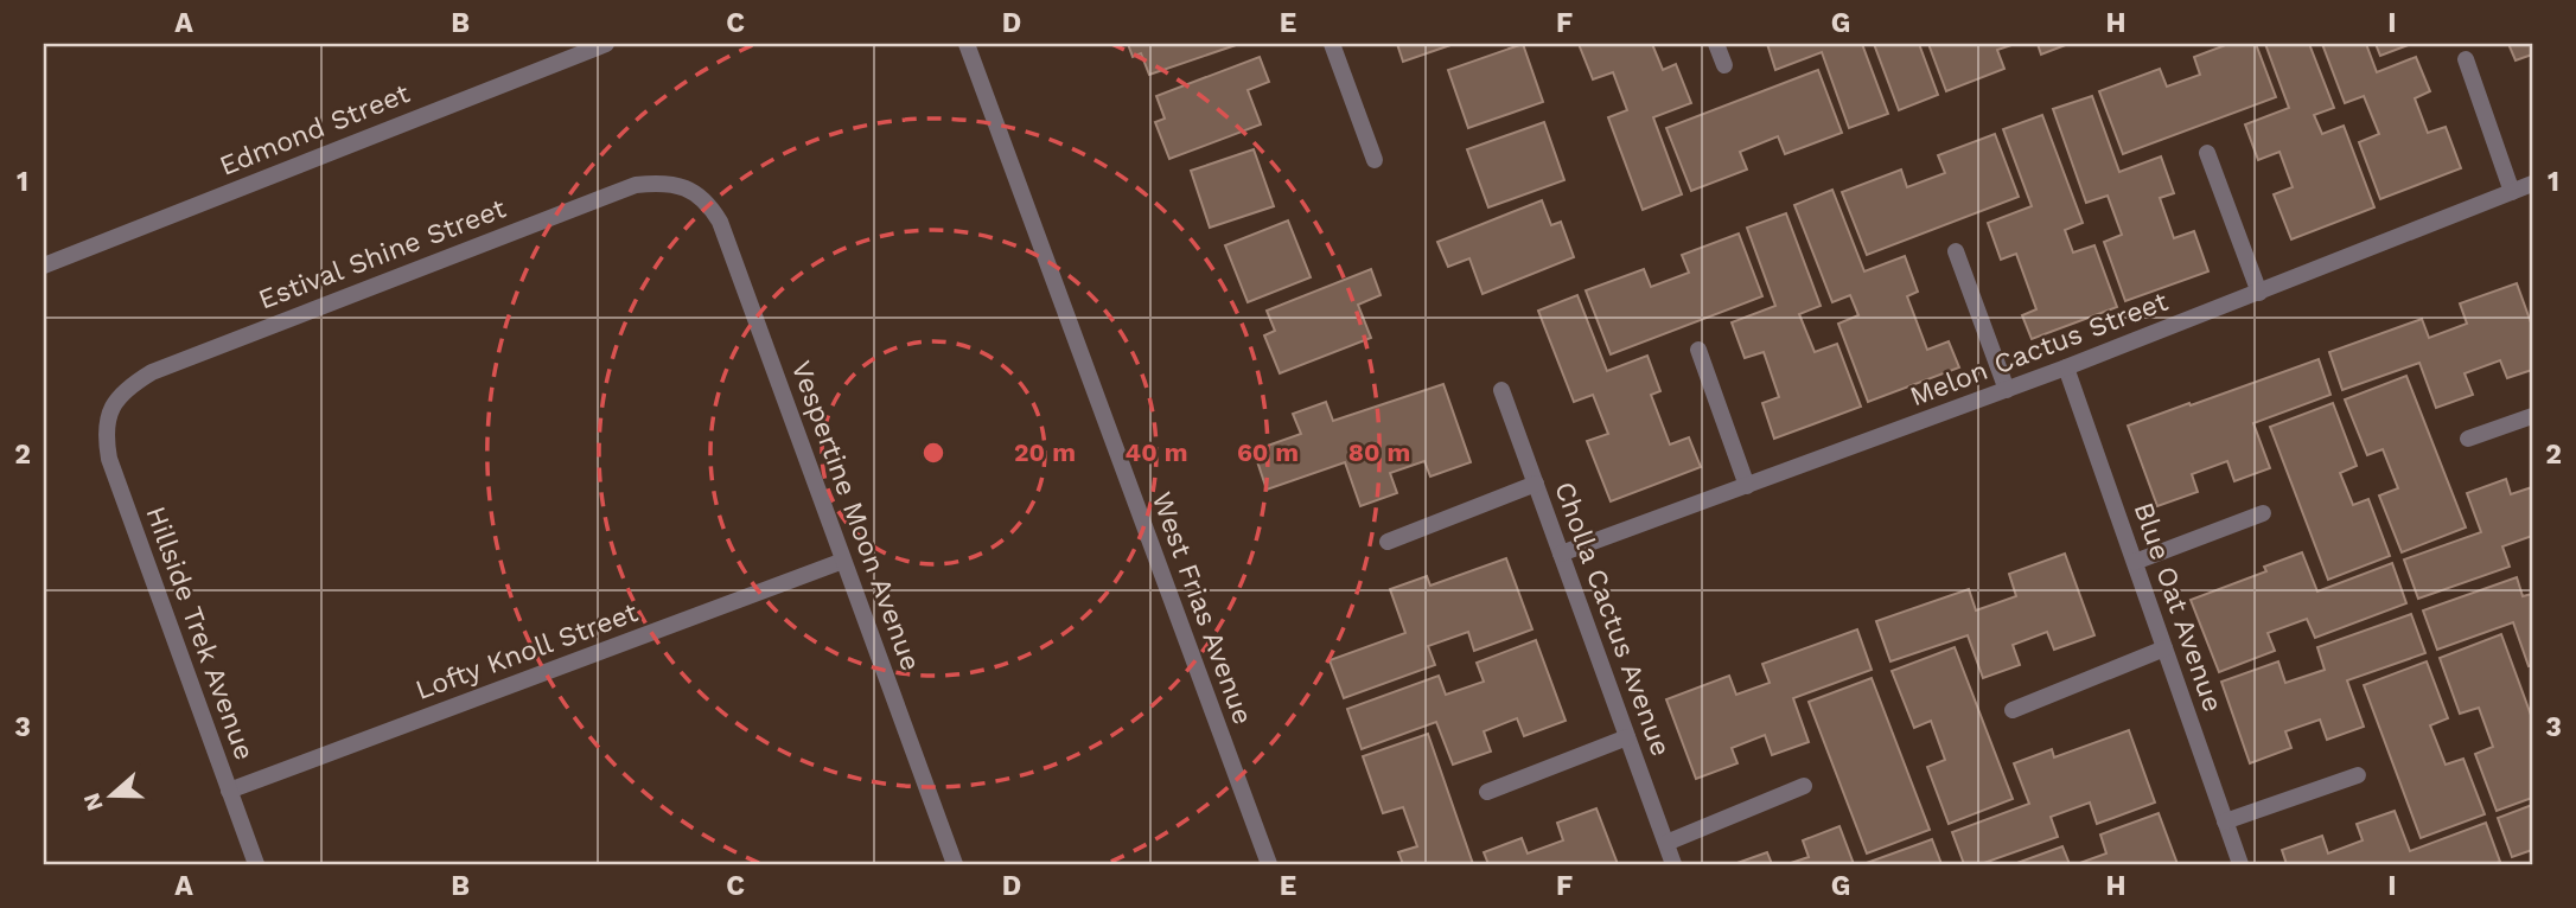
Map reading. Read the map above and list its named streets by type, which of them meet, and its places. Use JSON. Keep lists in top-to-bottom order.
{
  "streets": {
    "street": [
      "Edmond Street",
      "Estival Shine Street",
      "Melon Cactus Street",
      "Vespertine Moon Avenue",
      "Blue Oat Avenue",
      "West Frias Avenue",
      "Cholla Cactus Avenue",
      "Hillside Trek Avenue",
      "Lofty Knoll Street"
    ]
  },
  "crossings": [
    ["Estival Shine Street", "Vespertine Moon Avenue"],
    ["Estival Shine Street", "Hillside Trek Avenue"],
    ["Melon Cactus Street", "Blue Oat Avenue"],
    ["Melon Cactus Street", "Cholla Cactus Avenue"],
    ["Vespertine Moon Avenue", "Lofty Knoll Street"],
    ["Hillside Trek Avenue", "Lofty Knoll Street"]
  ],
  "north": "left",
  "grid": {
    "columns": [
      "A",
      "B",
      "C",
      "D",
      "E",
      "F",
      "G",
      "H",
      "I"
    ],
    "rows": ["1", "2", "3"]
  },
  "rings": [
    "20 m",
    "40 m",
    "60 m",
    "80 m"
  ]
}
